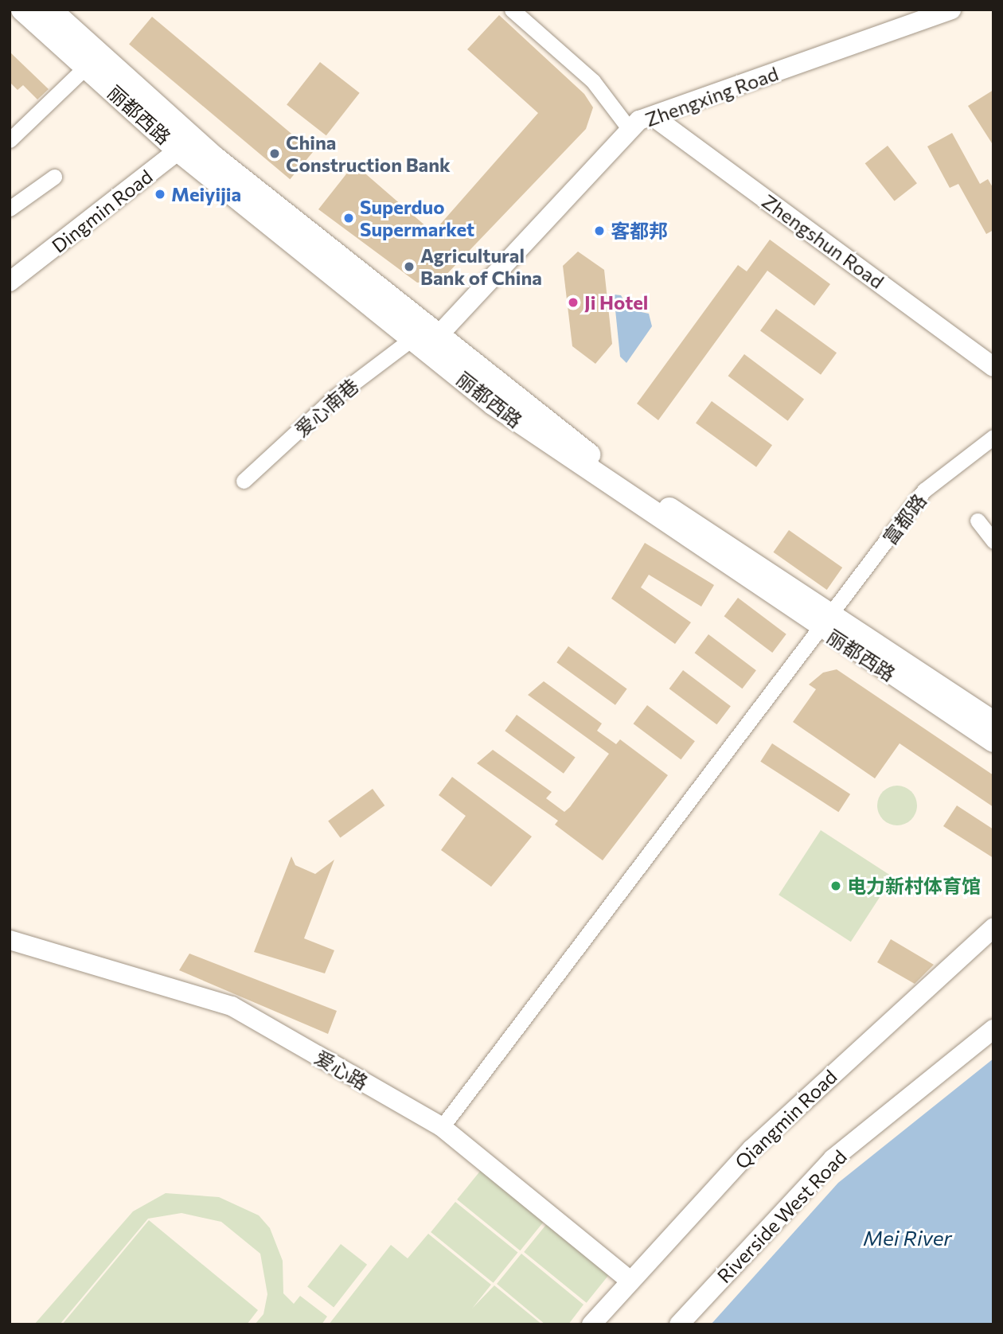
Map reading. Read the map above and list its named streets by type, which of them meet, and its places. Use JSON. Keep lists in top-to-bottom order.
{
  "streets": {
    "main road": ["丽都西路"],
    "street": [
      "Zhengxing Road",
      "Dingmin Road",
      "Zhengshun Road",
      "爱心南巷",
      "富都路",
      "爱心路",
      "Qiangmin Road",
      "Riverside West Road"
    ]
  },
  "crossings": [
    ["Zhengxing Road", "丽都西路"],
    ["Zhengxing Road", "Zhengshun Road"],
    ["Zhengxing Road", "爱心南巷"],
    ["丽都西路", "Dingmin Road"],
    ["丽都西路", "爱心南巷"],
    ["丽都西路", "富都路"],
    ["富都路", "爱心路"],
    ["爱心路", "Qiangmin Road"]
  ],
  "water": ["Mei River"],
  "places": [
    "China Construction Bank",
    "Meiyijia",
    "Superduo Supermarket",
    "客都邦",
    "Agricultural Bank of China",
    "Ji Hotel",
    "电力新村体育馆"
  ]
}
